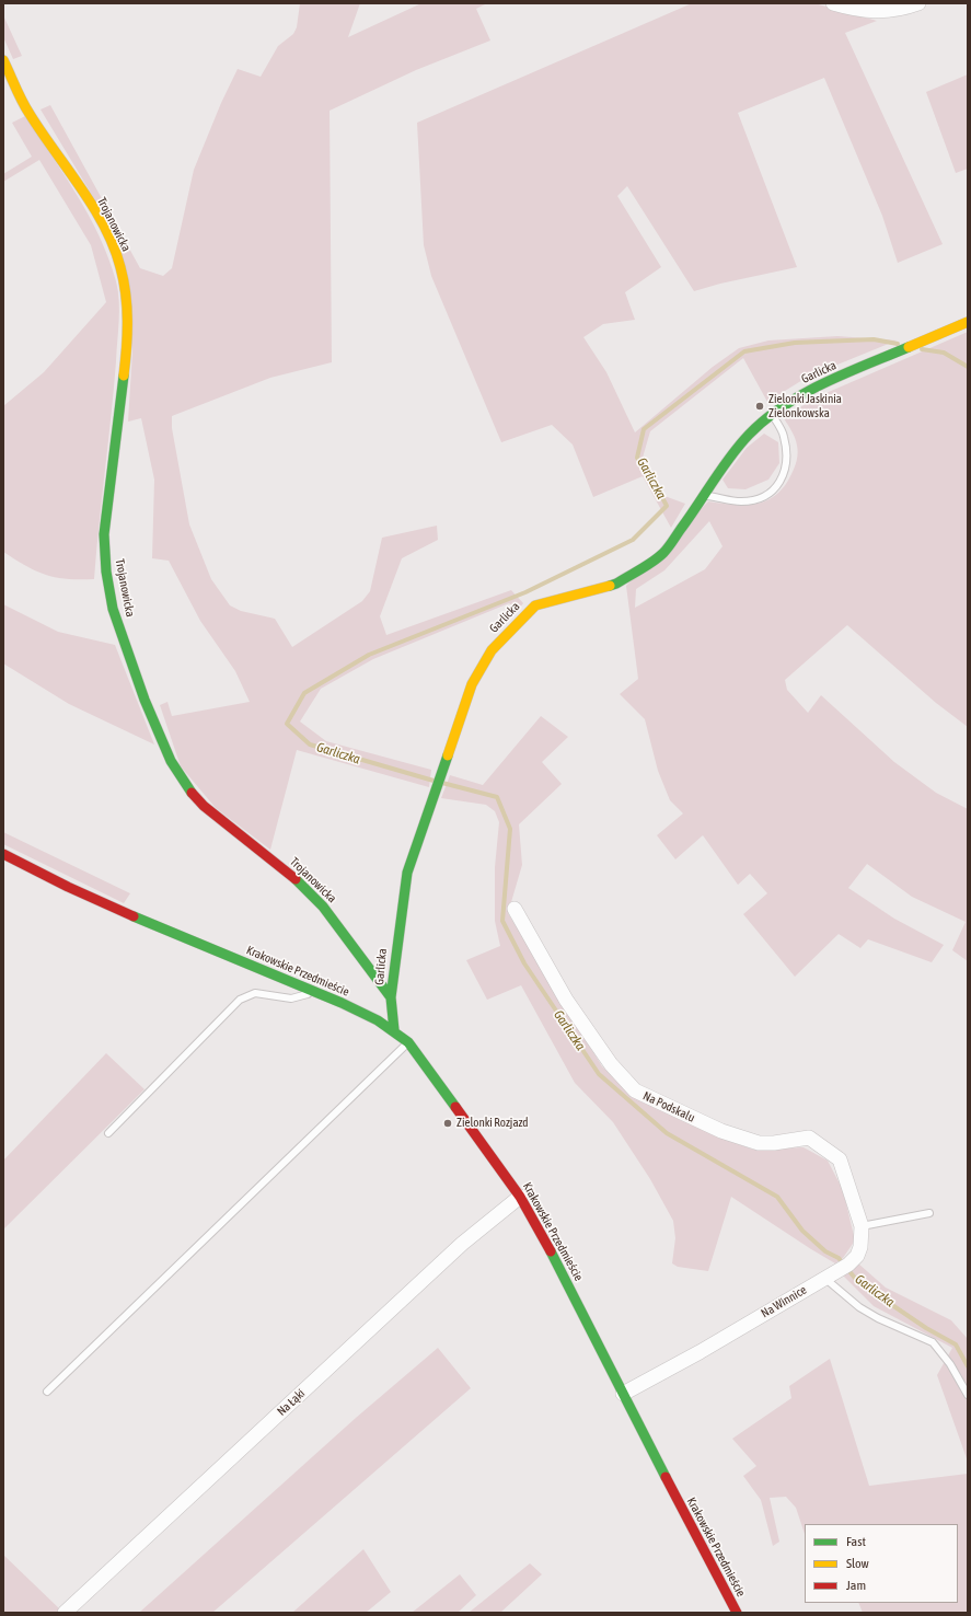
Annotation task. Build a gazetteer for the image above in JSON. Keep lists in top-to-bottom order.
{
  "streets": {
    "street": [
      "Trojanowicka",
      "Garlicka",
      "Krakowskie Przedmieście",
      "Na Podskalu",
      "Na Winnice",
      "Na Łąki"
    ]
  },
  "crossings": [
    ["Trojanowicka", "Garlicka"],
    ["Garlicka", "Krakowskie Przedmieście"],
    ["Krakowskie Przedmieście", "Na Winnice"],
    ["Krakowskie Przedmieście", "Na Łąki"],
    ["Na Podskalu", "Na Winnice"]
  ],
  "water": ["Garliczka"],
  "places": ["Zielonki Jaskinia Zielonkowska", "Zielonki Rozjazd"],
  "legend": ["Fast", "Slow", "Jam"]
}
